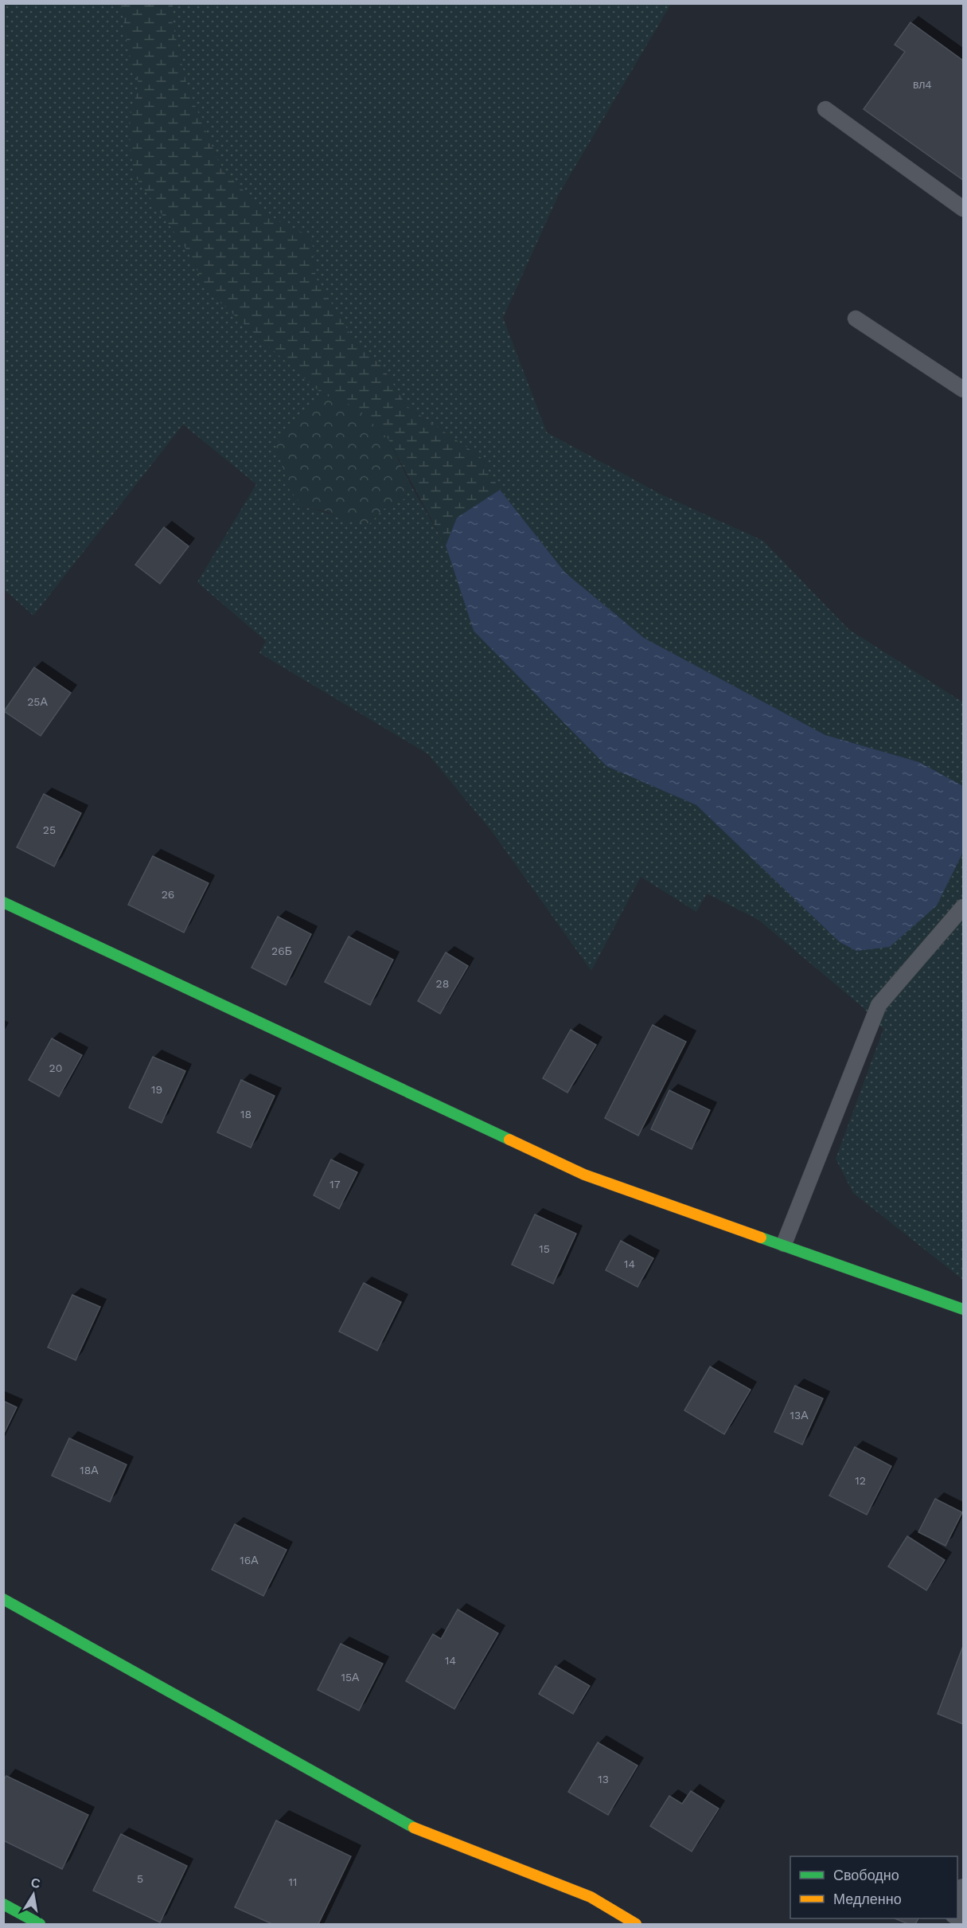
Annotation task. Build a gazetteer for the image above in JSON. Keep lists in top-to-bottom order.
{
  "house_numbers": [
    "вл4",
    "25А",
    "25",
    "26",
    "26Б",
    "28",
    "20",
    "19",
    "18",
    "17",
    "15",
    "14",
    "13А",
    "18А",
    "12",
    "16А",
    "14",
    "15А",
    "13",
    "5",
    "11"
  ],
  "legend": ["Свободно", "Медленно"],
  "north": "top"
}
